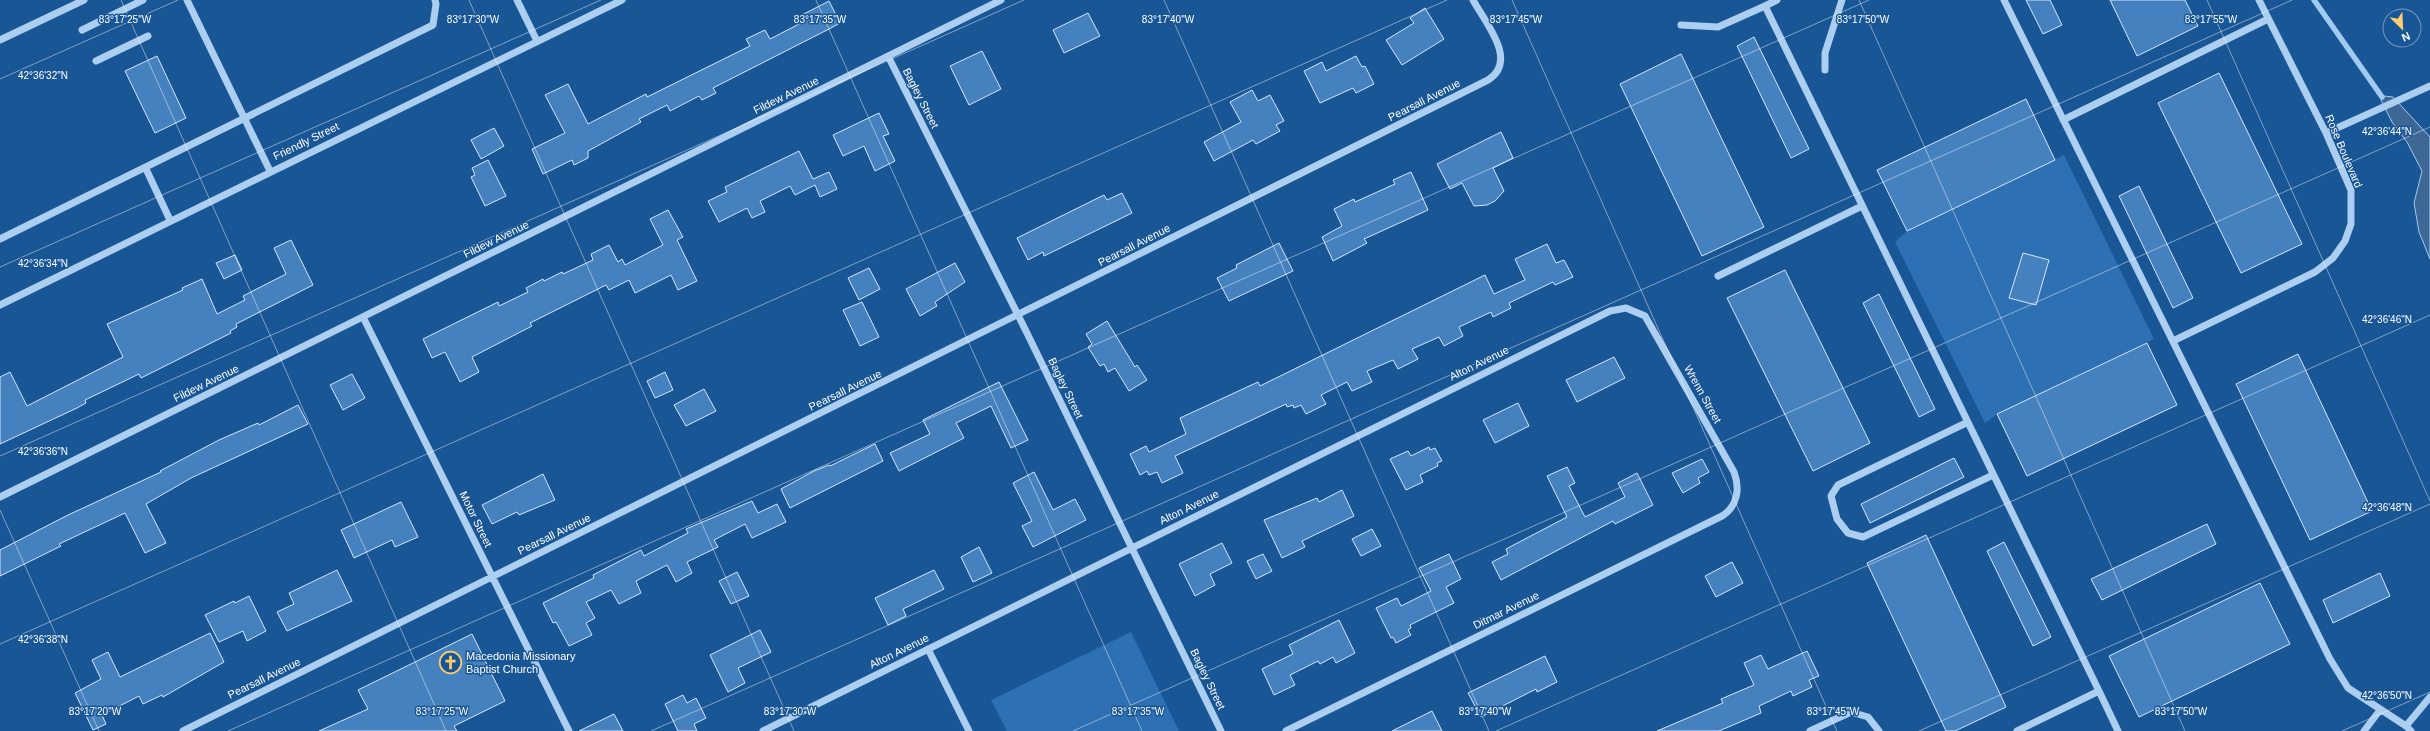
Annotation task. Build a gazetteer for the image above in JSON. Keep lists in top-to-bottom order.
{
  "streets": {
    "street": [
      "Fildew Avenue",
      "Bagley Street",
      "Pearsall Avenue",
      "Friendly Street",
      "Rose Boulevard",
      "Alton Avenue",
      "Wrenn Street",
      "Motor Street",
      "Ditmar Avenue"
    ]
  },
  "crossings": [
    ["Fildew Avenue", "Bagley Street"],
    ["Fildew Avenue", "Motor Street"],
    ["Bagley Street", "Pearsall Avenue"],
    ["Bagley Street", "Alton Avenue"],
    ["Pearsall Avenue", "Motor Street"],
    ["Alton Avenue", "Wrenn Street"],
    ["Wrenn Street", "Ditmar Avenue"]
  ],
  "places": {
    "church": ["Macedonia Missionary Baptist Church"]
  },
  "north": "bottom right",
  "coordinates": [
    "83°17'25\"W",
    "83°17'30\"W",
    "83°17'35\"W",
    "83°17'40\"W",
    "83°17'45\"W",
    "83°17'50\"W",
    "83°17'55\"W",
    "42°36'32\"N",
    "42°36'44\"N",
    "42°36'34\"N",
    "42°36'46\"N",
    "42°36'36\"N",
    "42°36'48\"N",
    "42°36'38\"N",
    "42°36'50\"N",
    "83°17'20\"W"
  ]
}
